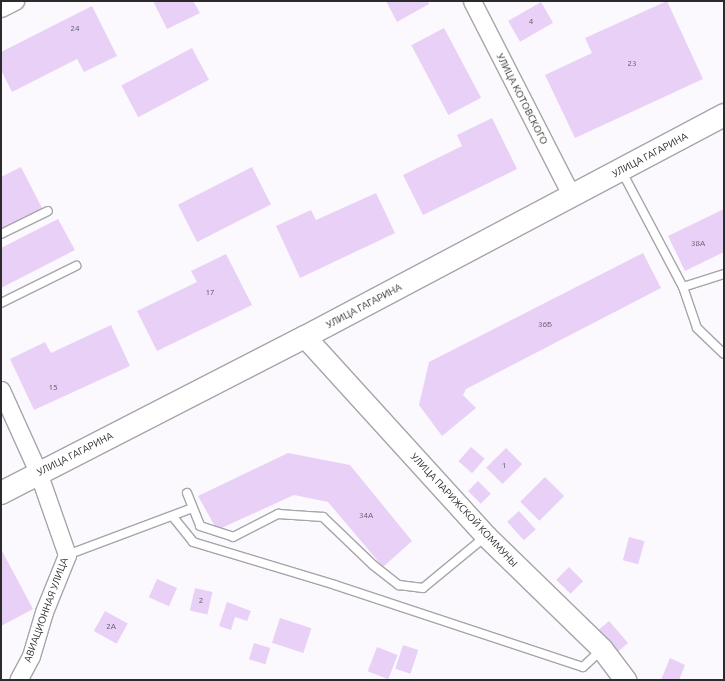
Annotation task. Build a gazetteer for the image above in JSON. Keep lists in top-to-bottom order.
{
  "streets": {
    "main road": ["УЛИЦА ГАГАРИНА"],
    "street": ["УЛИЦА КОТОВСКОГО", "УЛИЦА ПАРИЖСКОЙ КОММУНЫ", "АВИАЦИОННАЯ УЛИЦА"]
  },
  "crossings": [
    ["УЛИЦА КОТОВСКОГО", "УЛИЦА ГАГАРИНА"],
    ["УЛИЦА ГАГАРИНА", "УЛИЦА ПАРИЖСКОЙ КОММУНЫ"],
    ["УЛИЦА ГАГАРИНА", "АВИАЦИОННАЯ УЛИЦА"]
  ],
  "house_numbers": [
    "4",
    "24",
    "23",
    "38А",
    "17",
    "36Б",
    "15",
    "1",
    "34А",
    "2",
    "2А"
  ]
}
